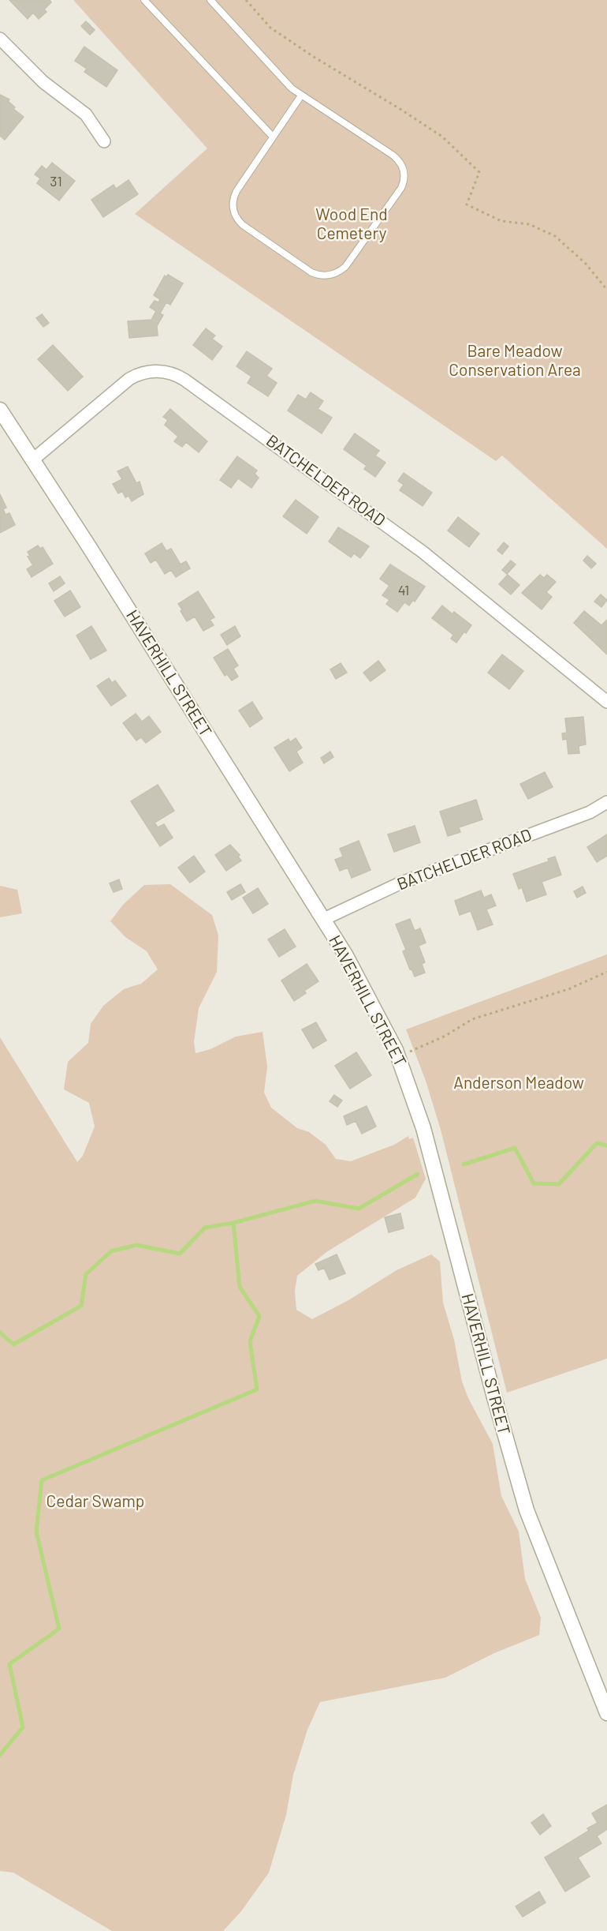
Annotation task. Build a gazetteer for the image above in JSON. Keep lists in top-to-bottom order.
{
  "streets": {
    "main road": ["HAVERHILL STREET"],
    "street": ["BATCHELDER ROAD"]
  },
  "crossings": [
    ["BATCHELDER ROAD", "HAVERHILL STREET"]
  ],
  "parks": [
    "Wood End Cemetery",
    "Bare Meadow Conservation Area",
    "Anderson Meadow",
    "Cedar Swamp"
  ],
  "house_numbers": ["31", "41"]
}
